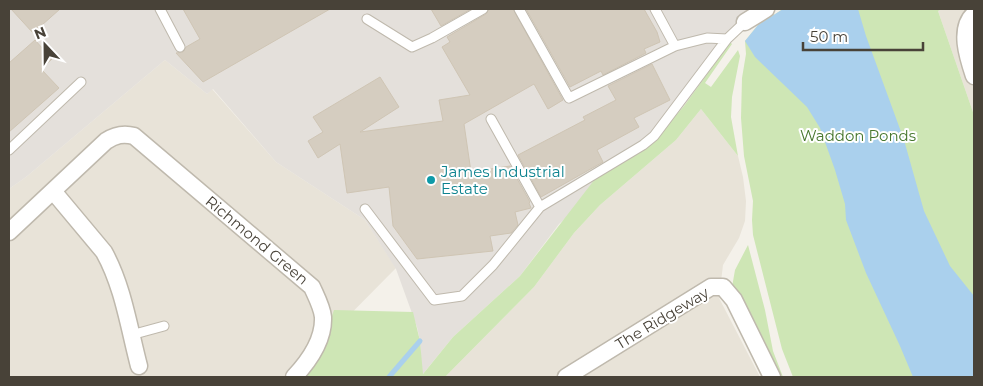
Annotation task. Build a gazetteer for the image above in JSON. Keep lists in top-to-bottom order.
{
  "streets": {
    "street": ["Richmond Green", "The Ridgeway"]
  },
  "parks": ["Waddon Ponds"],
  "places": ["James Industrial Estate"],
  "scale_bar": "50 m",
  "north": "top"
}
